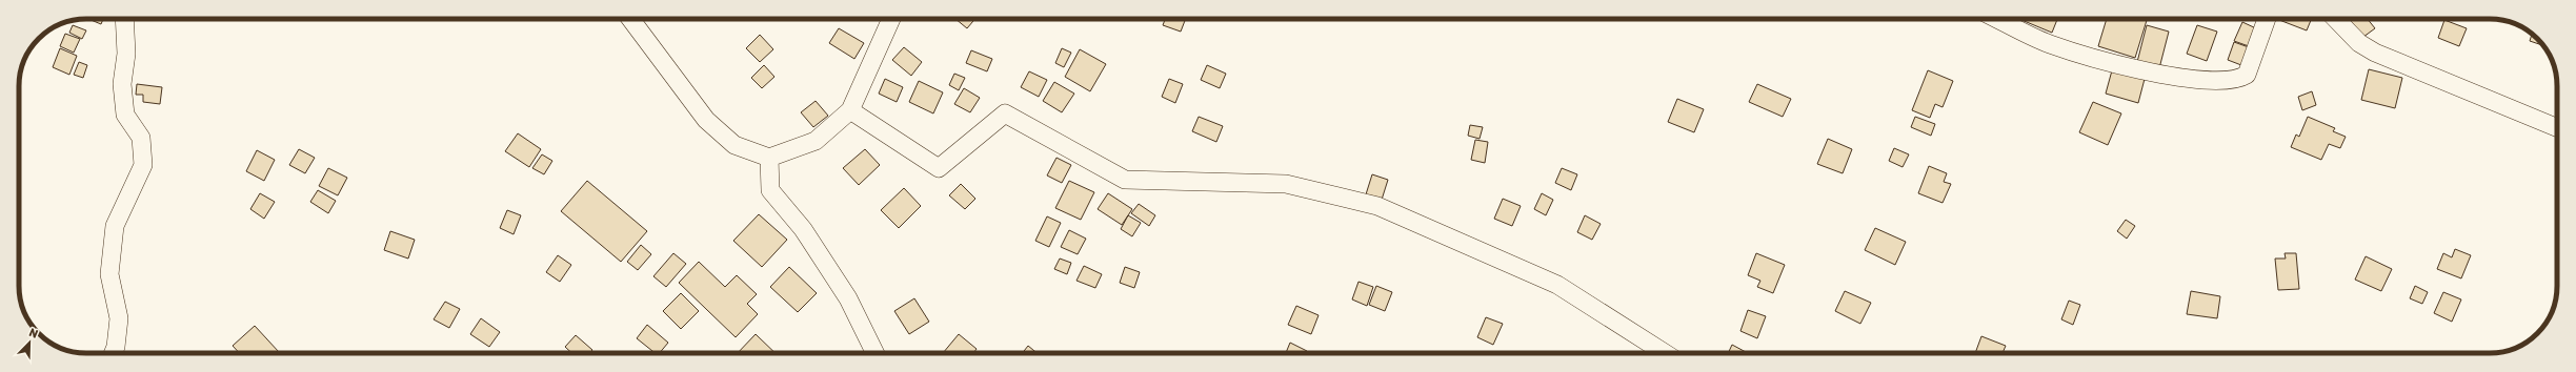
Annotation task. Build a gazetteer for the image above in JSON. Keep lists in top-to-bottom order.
{
  "north": "top right"
}
